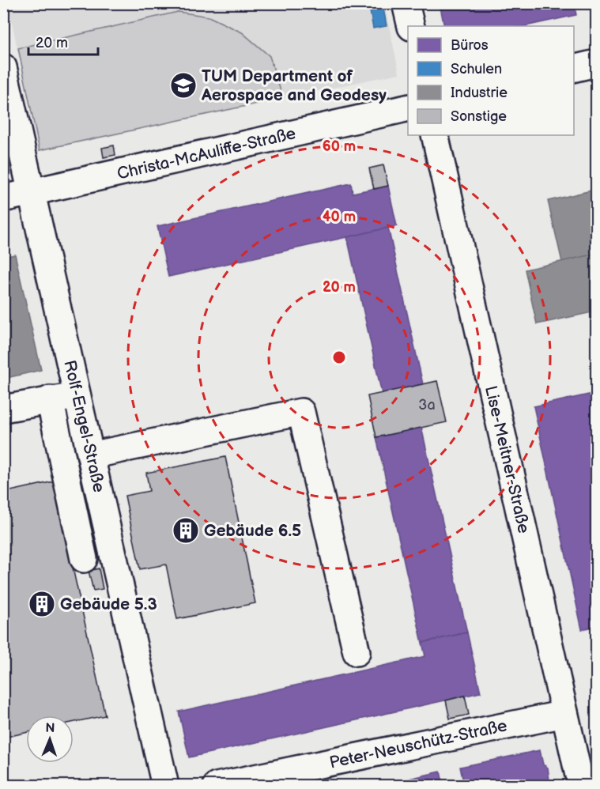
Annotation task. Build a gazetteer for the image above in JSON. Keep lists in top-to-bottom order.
{
  "streets": {
    "street": [
      "Christa-McAuliffe-Straße",
      "Rolf-Engel-Straße",
      "Lise-Meitner-Straße",
      "Peter-Neuschütz-Straße"
    ]
  },
  "crossings": [
    ["Christa-McAuliffe-Straße", "Rolf-Engel-Straße"],
    ["Lise-Meitner-Straße", "Peter-Neuschütz-Straße"]
  ],
  "places": {
    "school or university": ["TUM Department of Aerospace and Geodesy"],
    "building": ["Gebäude 6.5", "Gebäude 5.3"]
  },
  "house_numbers": ["3a"],
  "legend": [
    "Büros",
    "Schulen",
    "Industrie",
    "Sonstige"
  ],
  "scale_bar": "20 m",
  "north": "top",
  "rings": ["60 m", "40 m", "20 m"]
}
